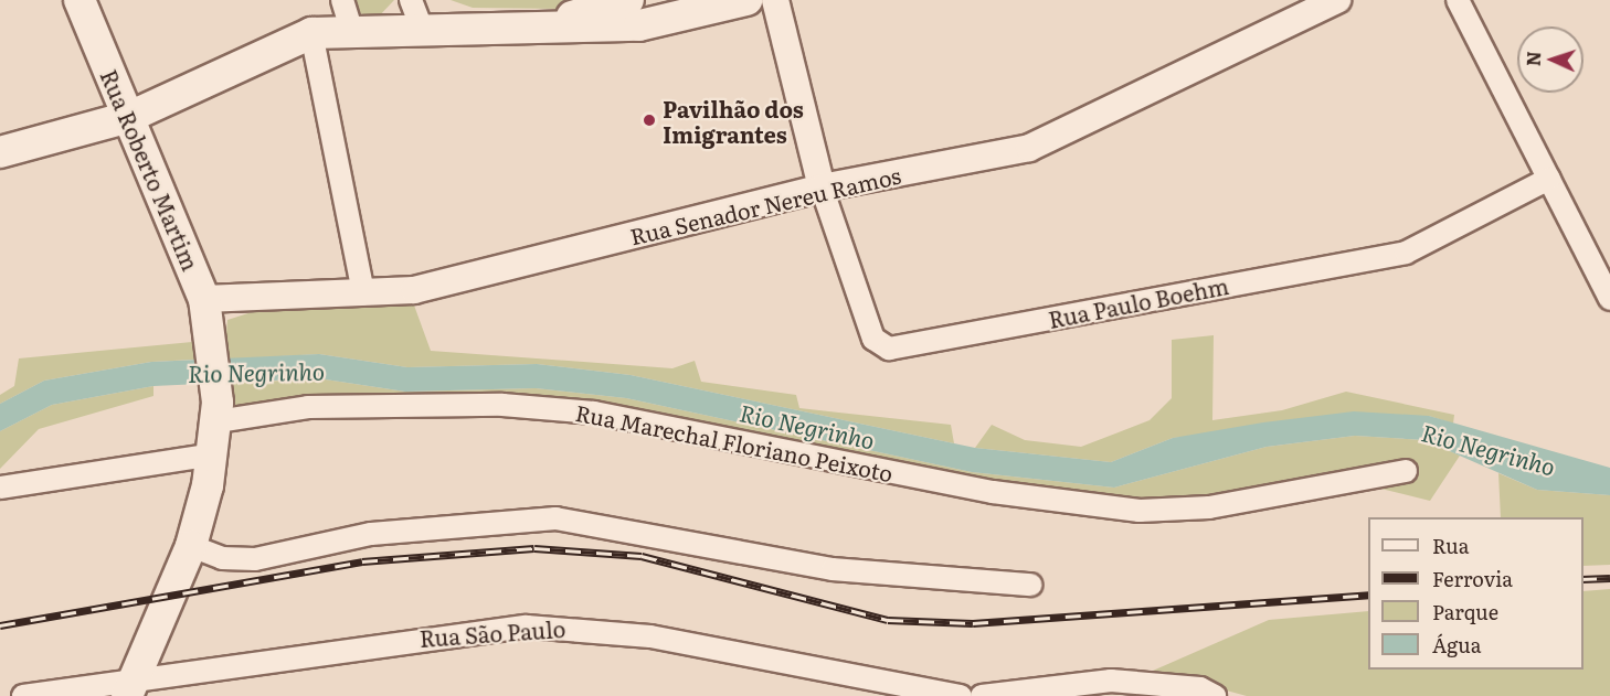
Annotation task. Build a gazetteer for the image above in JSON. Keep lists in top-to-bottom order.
{
  "streets": {
    "main road": ["Rua Roberto Martim"],
    "street": [
      "Rua Senador Nereu Ramos",
      "Rua Paulo Boehm",
      "Rua Marechal Floriano Peixoto",
      "Rua São Paulo"
    ]
  },
  "crossings": [
    ["Rua Roberto Martim", "Rua Senador Nereu Ramos"],
    ["Rua Roberto Martim", "Rua Marechal Floriano Peixoto"],
    ["Rua Roberto Martim", "Rua São Paulo"],
    ["Rua Senador Nereu Ramos", "Rua Paulo Boehm"]
  ],
  "water": ["Rio Negrinho"],
  "places": ["Pavilhão dos Imigrantes"],
  "legend": [
    "Rua",
    "Ferrovia",
    "Parque",
    "Água"
  ],
  "north": "left"
}
